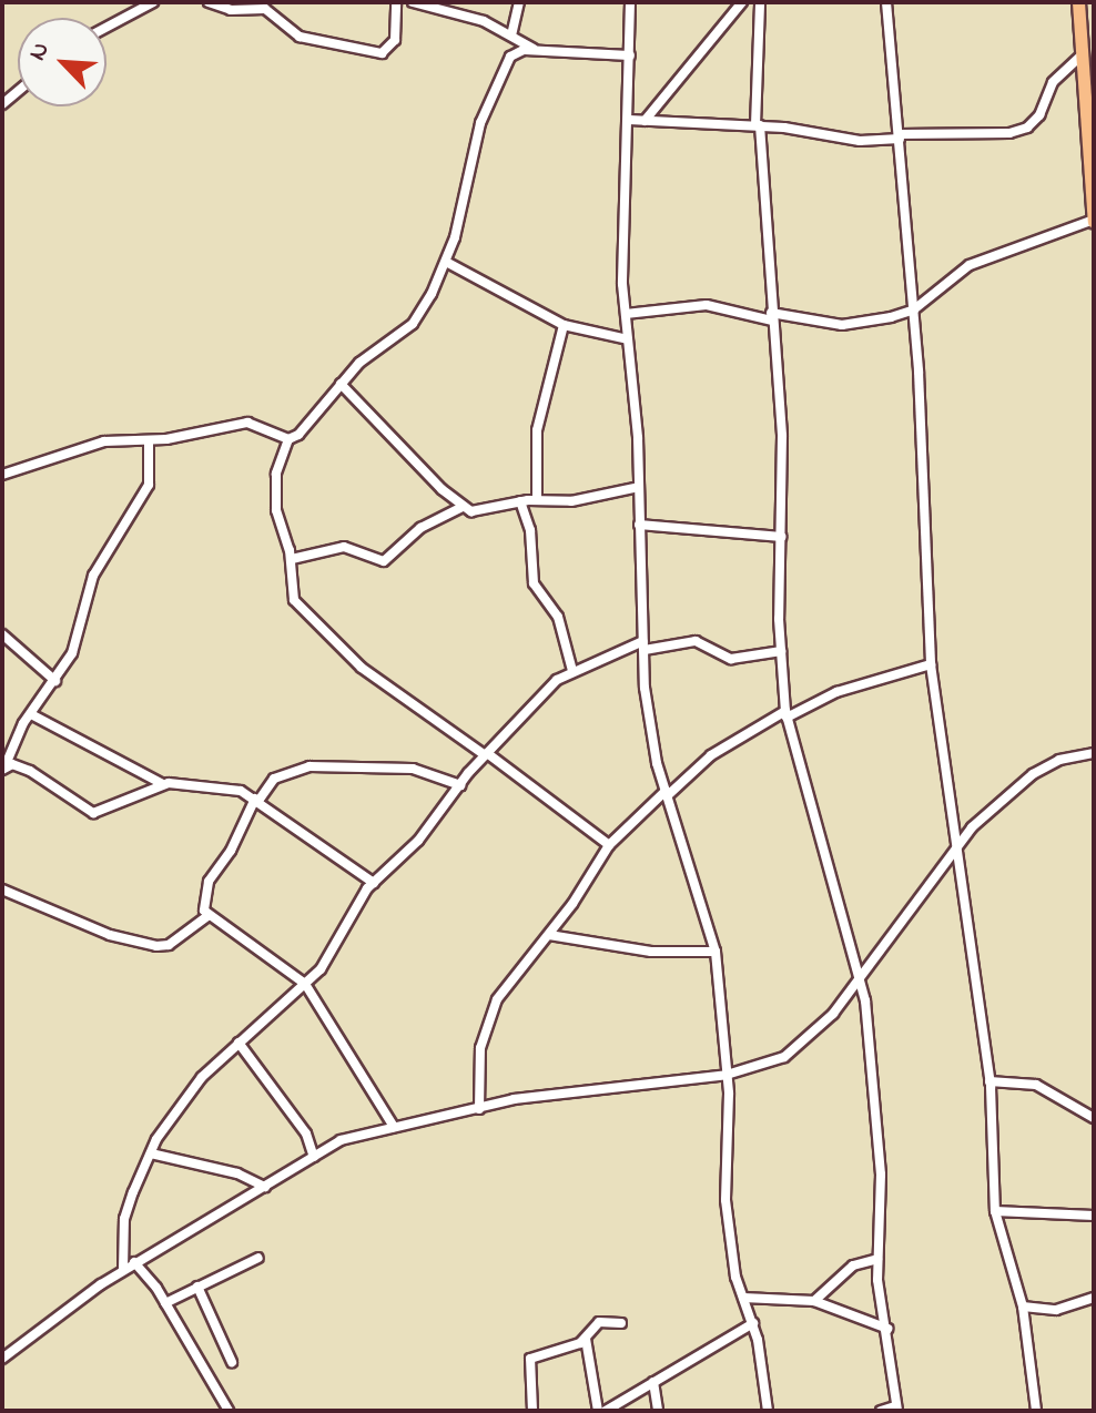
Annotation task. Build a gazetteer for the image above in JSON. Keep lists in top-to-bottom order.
{
  "north": "top left"
}
